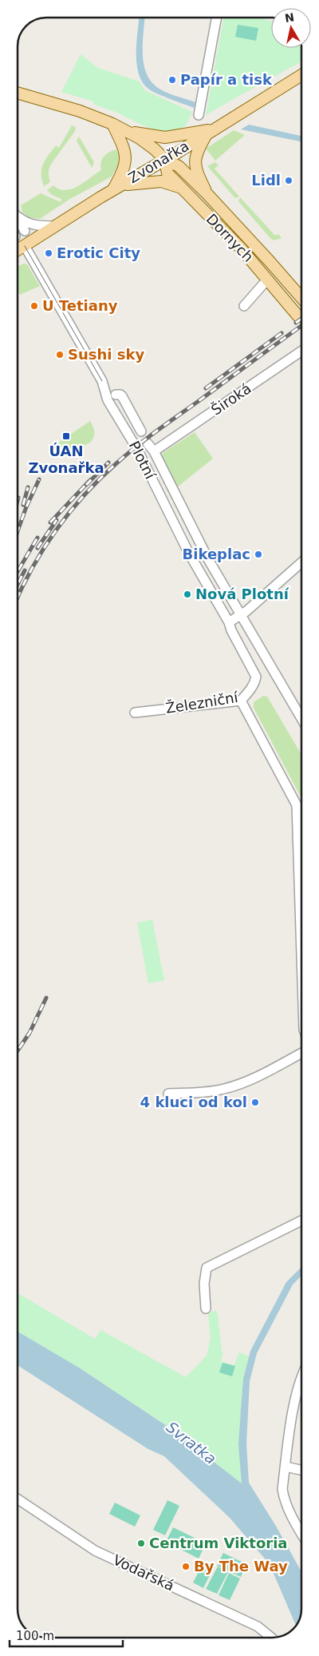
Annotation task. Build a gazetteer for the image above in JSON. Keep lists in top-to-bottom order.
{
  "streets": {
    "main road": ["Zvonařka", "Dornych"],
    "street": [
      "Široká",
      "Plotní",
      "Železniční",
      "Vodařská"
    ]
  },
  "crossings": [
    ["Zvonařka", "Dornych"],
    ["Zvonařka", "Plotní"],
    ["Široká", "Plotní"],
    ["Plotní", "Železniční"]
  ],
  "water": ["Svratka"],
  "places": {
    "other": [
      "Papír a tisk",
      "Lidl",
      "Erotic City",
      "U Tetiany",
      "Sushi sky",
      "Bikeplac",
      "Nová Plotní",
      "4 kluci od kol",
      "Centrum Viktoria",
      "By The Way"
    ],
    "transit": ["ÚAN Zvonařka"]
  },
  "scale_bar": "100 m",
  "north": "top"
}
